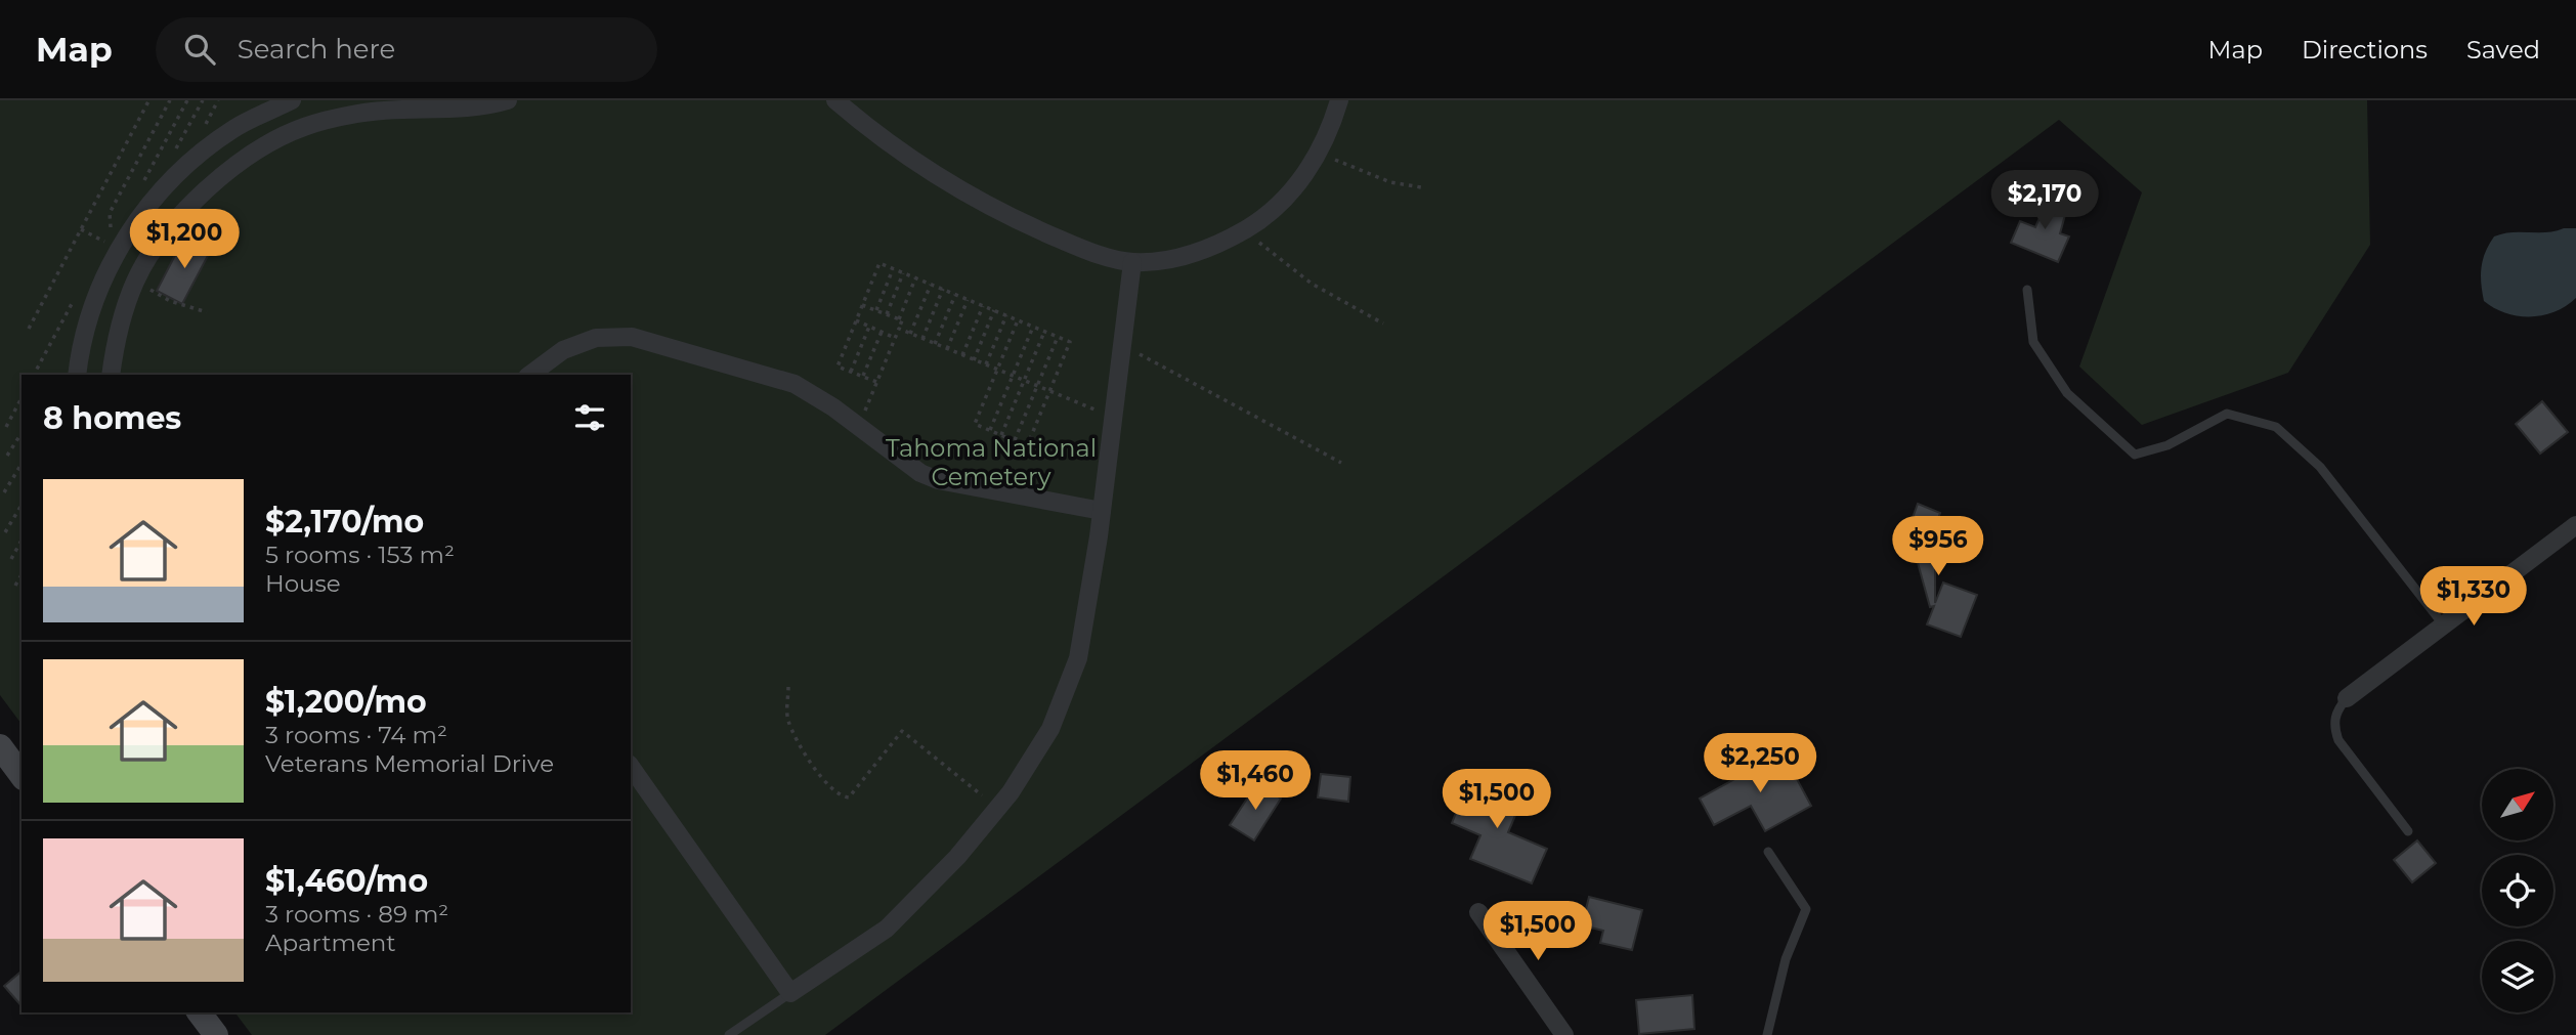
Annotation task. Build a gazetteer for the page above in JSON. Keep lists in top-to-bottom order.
{
  "parks": ["Tahoma National Cemetery"],
  "north": "top right",
  "page": {
    "header": "Map",
    "search": "Search here",
    "nav": ["Map", "Directions", "Saved"],
    "price": [
      "$2,170",
      "$1,200",
      "$956",
      "$1,330",
      "$2,250",
      "$1,460",
      "$1,500",
      "$1,500"
    ],
    "heading": "8 homes",
    "list": [
      {
        "name": "$2,170/mo",
        "note": "5 rooms · 153 m² · House"
      },
      {
        "name": "$1,200/mo",
        "note": "3 rooms · 74 m² · Veterans Memorial Drive"
      },
      {
        "name": "$1,460/mo",
        "note": "3 rooms · 89 m² · Apartment"
      }
    ]
  }
}
